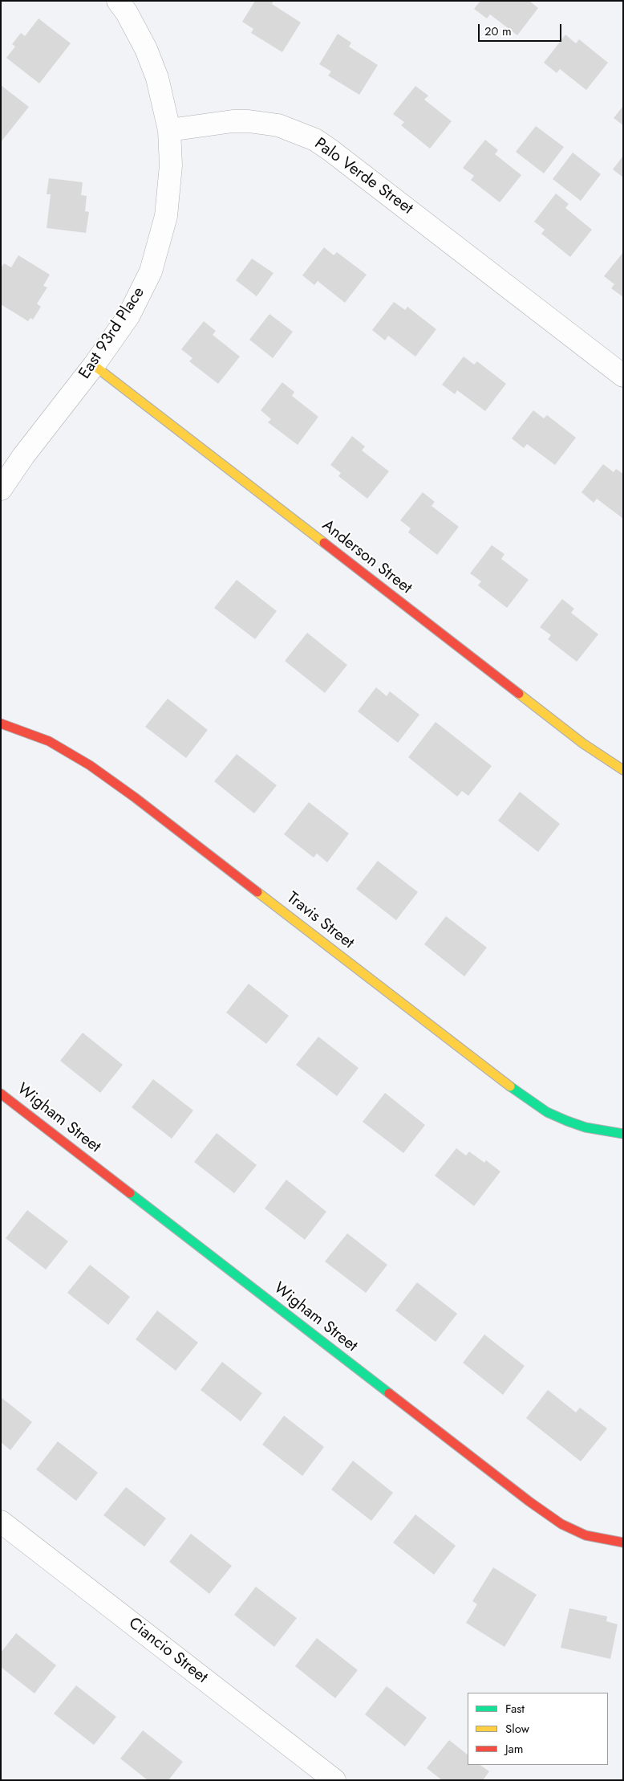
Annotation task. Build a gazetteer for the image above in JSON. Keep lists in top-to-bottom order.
{
  "streets": {
    "street": [
      "Palo Verde Street",
      "East 93rd Place",
      "Anderson Street",
      "Travis Street",
      "Wigham Street",
      "Ciancio Street"
    ]
  },
  "crossings": [
    ["Palo Verde Street", "East 93rd Place"],
    ["East 93rd Place", "Anderson Street"]
  ],
  "legend": ["Fast", "Slow", "Jam"],
  "scale_bar": "20 m"
}
